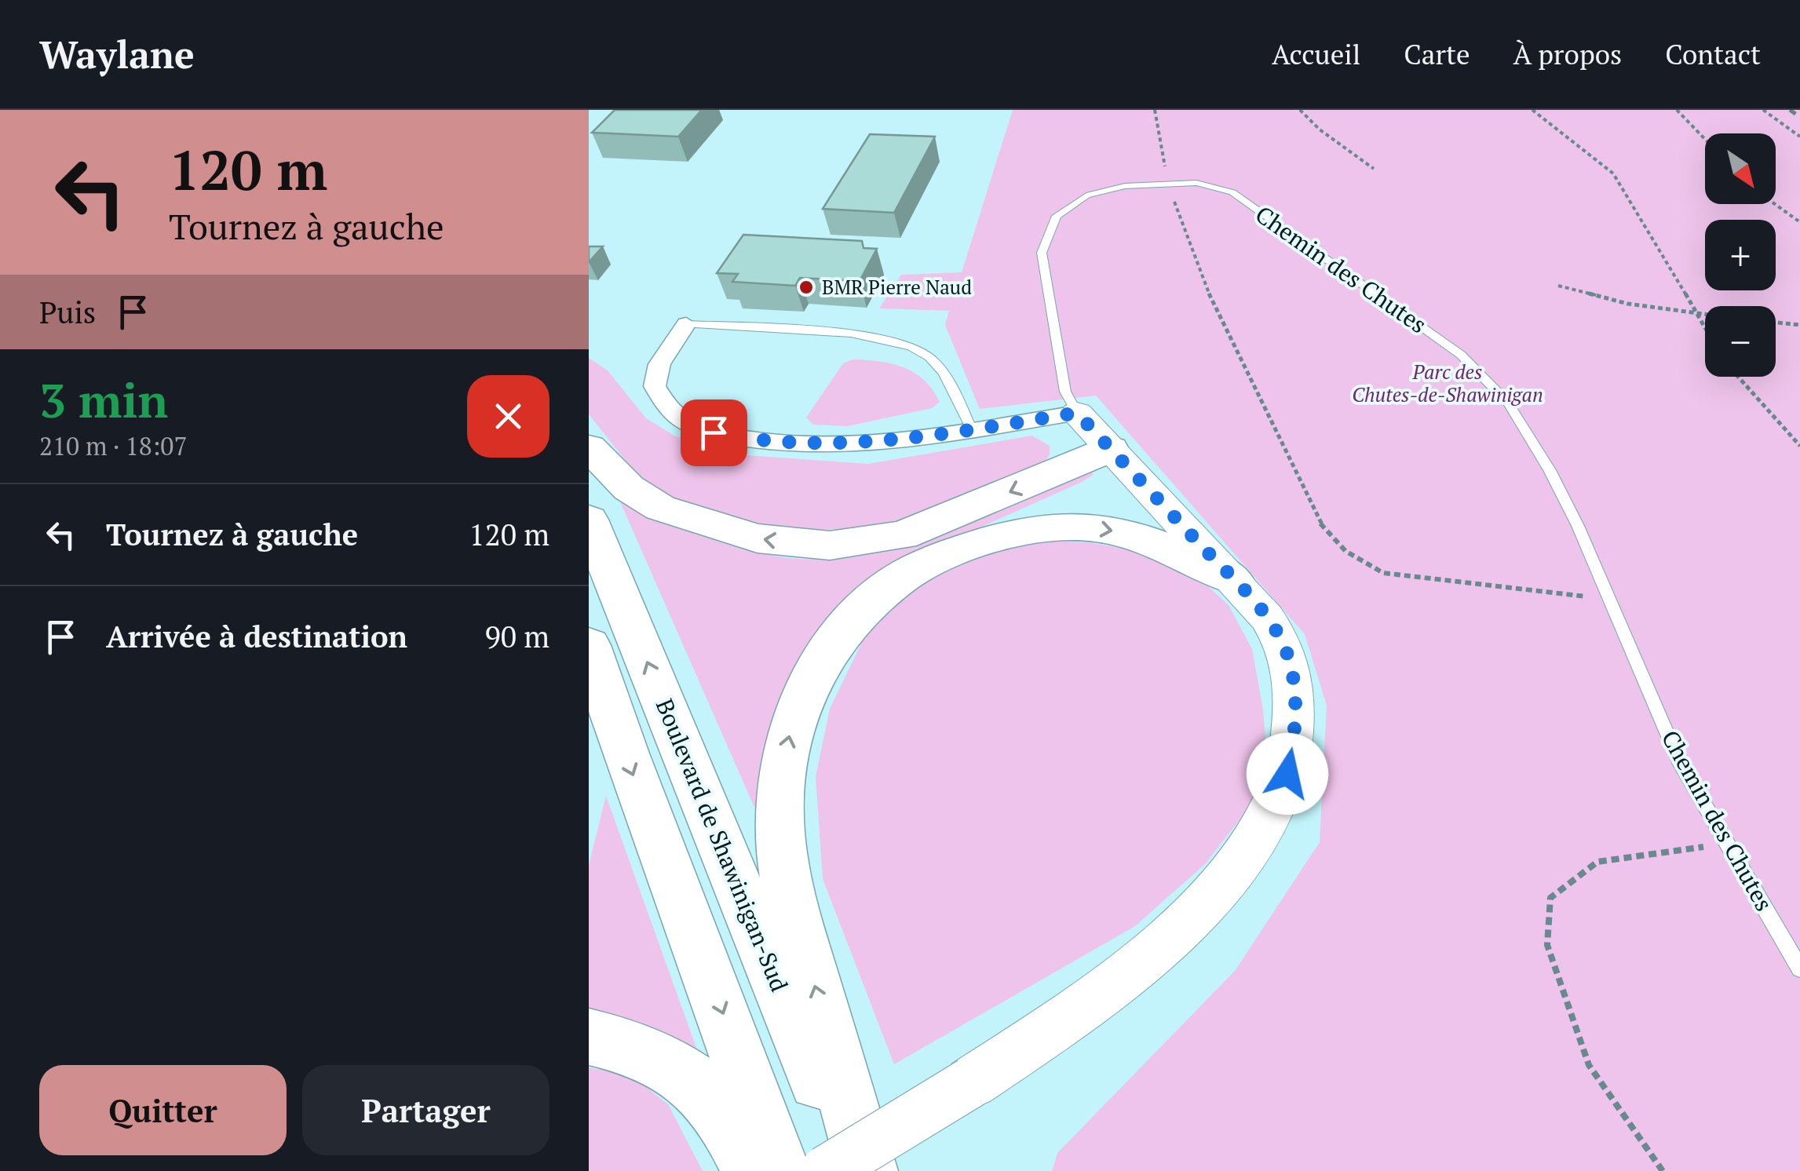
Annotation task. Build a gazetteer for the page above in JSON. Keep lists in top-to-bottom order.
{
  "streets": {
    "main road": ["Boulevard de Shawinigan-Sud"],
    "lane": ["Chemin des Chutes"]
  },
  "parks": ["Parc des Chutes-de-Shawinigan"],
  "places": ["BMR Pierre Naud"],
  "north": "bottom right",
  "page": {
    "header": "Waylane",
    "nav": [
      "Accueil",
      "Carte",
      "À propos",
      "Contact"
    ],
    "turn": ["120 m", "Tournez à gauche"],
    "map_buttons": ["+", "−"],
    "then": "Puis",
    "heading": ["3 min", "210 m · 18:07"],
    "list": [
      {
        "name": "Tournez à gauche",
        "value": "120 m"
      },
      {
        "name": "Arrivée à destination",
        "value": "90 m"
      }
    ],
    "buttons": ["Quitter", "Partager"]
  }
}
